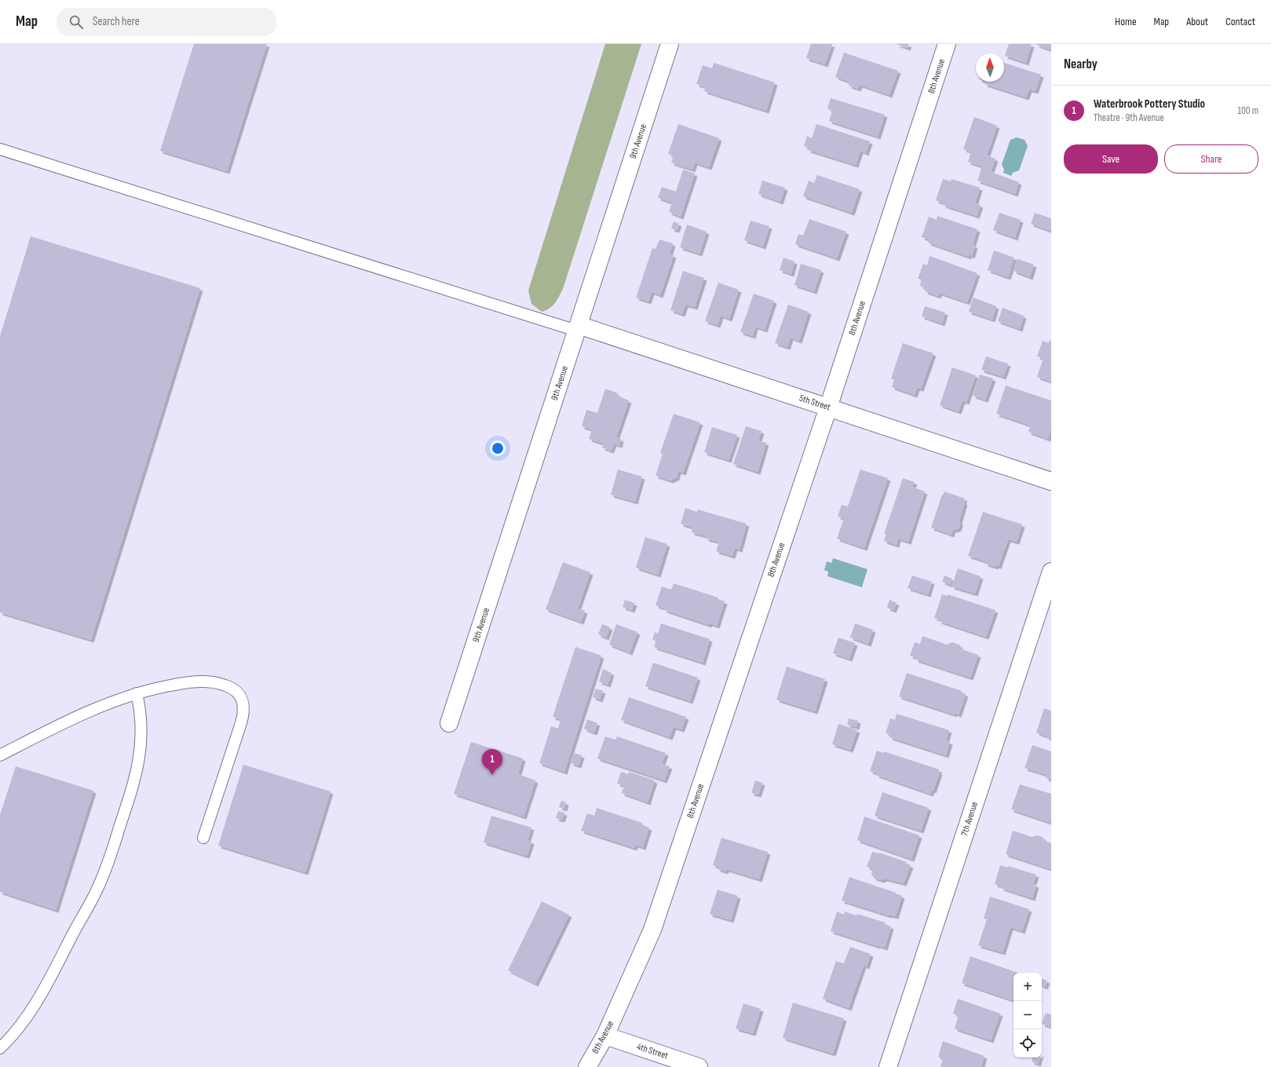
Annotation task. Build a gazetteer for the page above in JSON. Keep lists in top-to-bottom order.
{
  "streets": {
    "street": [
      "8th Avenue",
      "9th Avenue",
      "5th Street",
      "7th Avenue",
      "4th Street"
    ]
  },
  "crossings": [
    ["8th Avenue", "5th Street"],
    ["8th Avenue", "4th Street"],
    ["9th Avenue", "5th Street"]
  ],
  "north": "top",
  "page": {
    "header": "Map",
    "search": "Search here",
    "nav": [
      "Home",
      "Map",
      "About",
      "Contact"
    ],
    "heading": "Nearby",
    "list": [
      {
        "mark": "1",
        "name": "Waterbrook Pottery Studio",
        "note": "Theatre · 9th Avenue",
        "value": "100 m"
      }
    ],
    "buttons": ["Save", "Share"],
    "pins": "1",
    "map_buttons": ["+", "−"]
  }
}
